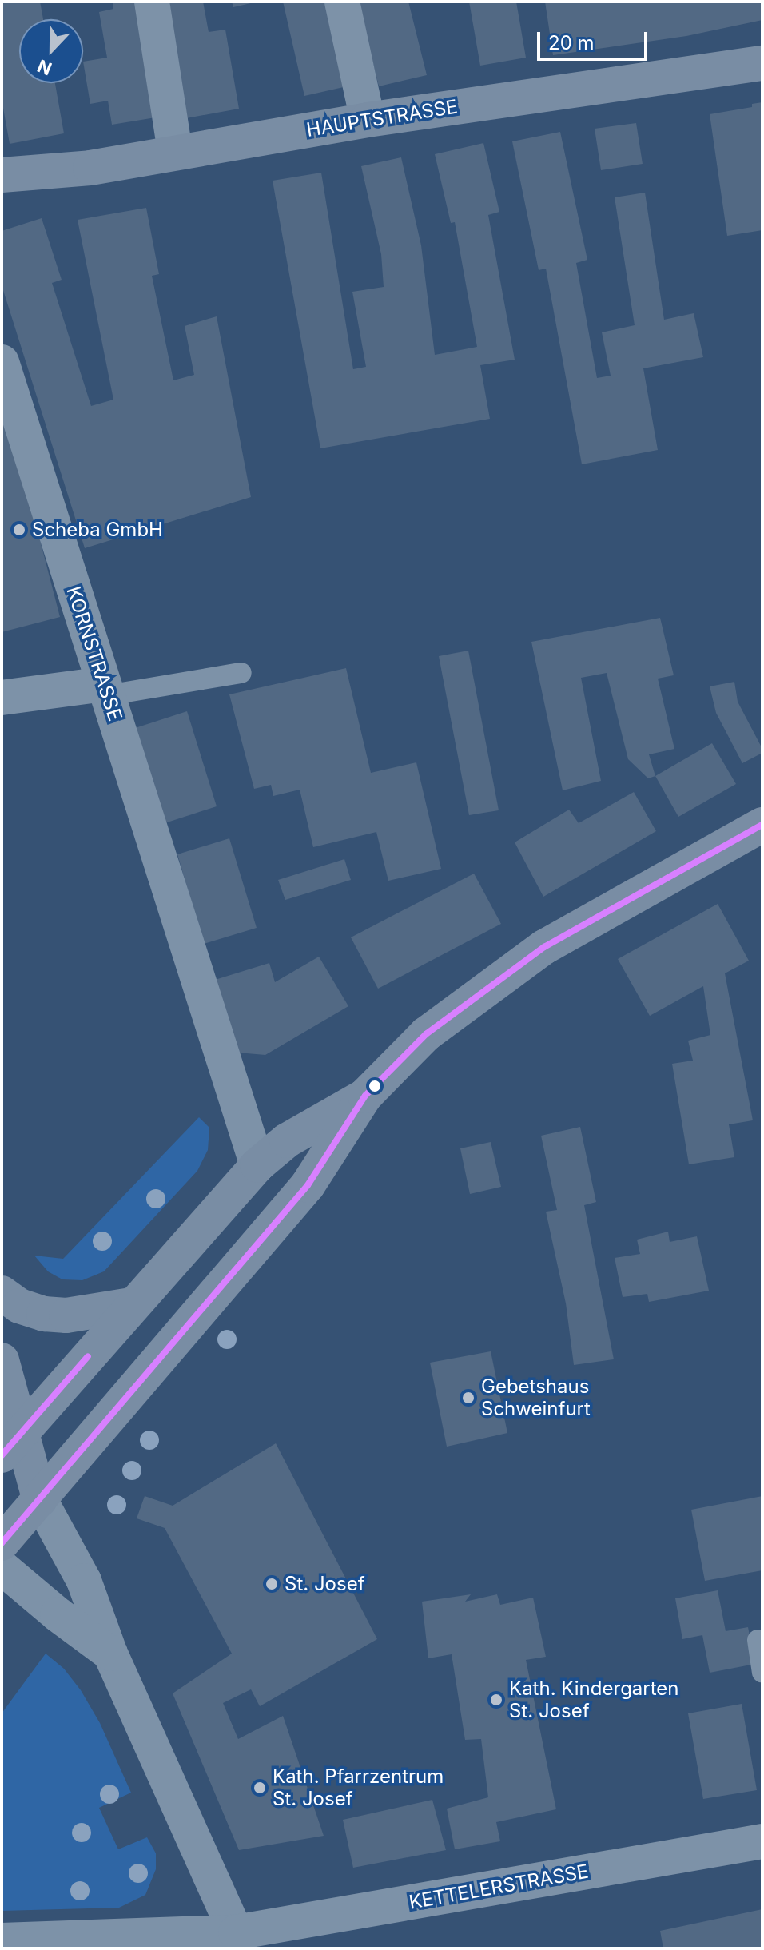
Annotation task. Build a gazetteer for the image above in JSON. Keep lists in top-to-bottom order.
{
  "streets": {
    "main road": ["HAUPTSTRASSE"],
    "street": ["KORNSTRASSE", "KETTELERSTRASSE"]
  },
  "places": [
    "Scheba GmbH",
    "Gebetshaus Schweinfurt",
    "St. Josef",
    "Kath. Kindergarten St. Josef",
    "Kath. Pfarrzentrum St. Josef"
  ],
  "scale_bar": "20 m",
  "north": "bottom"
}
